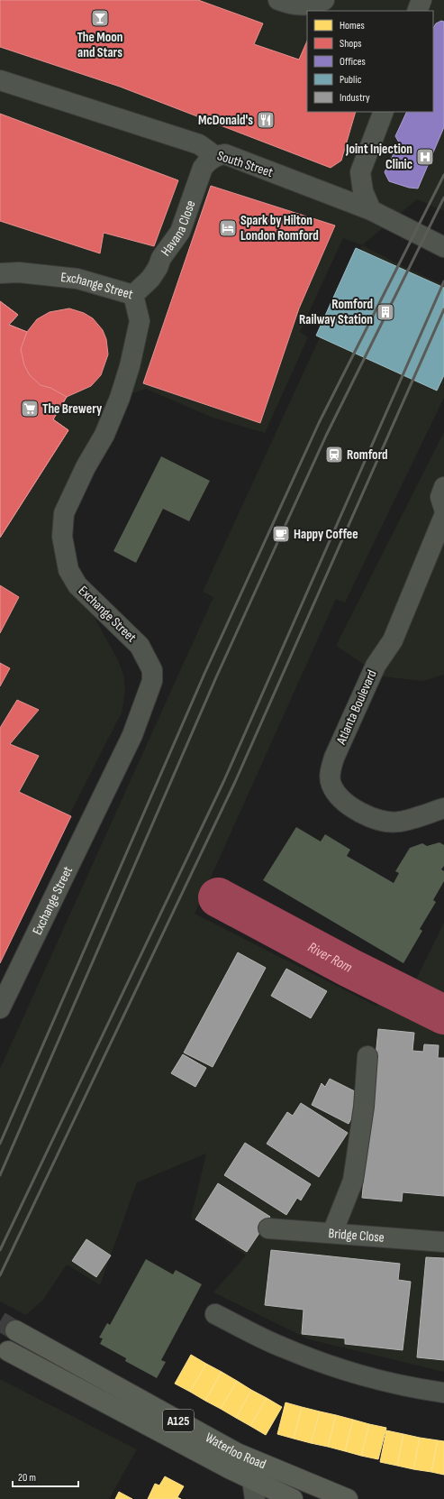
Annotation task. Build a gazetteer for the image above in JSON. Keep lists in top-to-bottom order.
{
  "streets": {
    "main road": ["A125", "Waterloo Road"],
    "street": [
      "South Street",
      "Havana Close",
      "Exchange Street",
      "Atlanta Boulevard",
      "Bridge Close"
    ]
  },
  "crossings": [
    ["South Street", "Havana Close"],
    ["Havana Close", "Exchange Street"]
  ],
  "water": ["River Rom"],
  "places": {
    "bar": ["The Moon and Stars"],
    "restaurant": ["McDonald's"],
    "hospital": ["Joint Injection Clinic"],
    "hotel": ["Spark by Hilton London Romford"],
    "building": ["Romford Railway Station"],
    "supermarket": ["The Brewery"],
    "station": ["Romford"],
    "cafe": ["Happy Coffee"]
  },
  "legend": [
    "Homes",
    "Shops",
    "Offices",
    "Public",
    "Industry"
  ],
  "scale_bar": "20 m"
}
